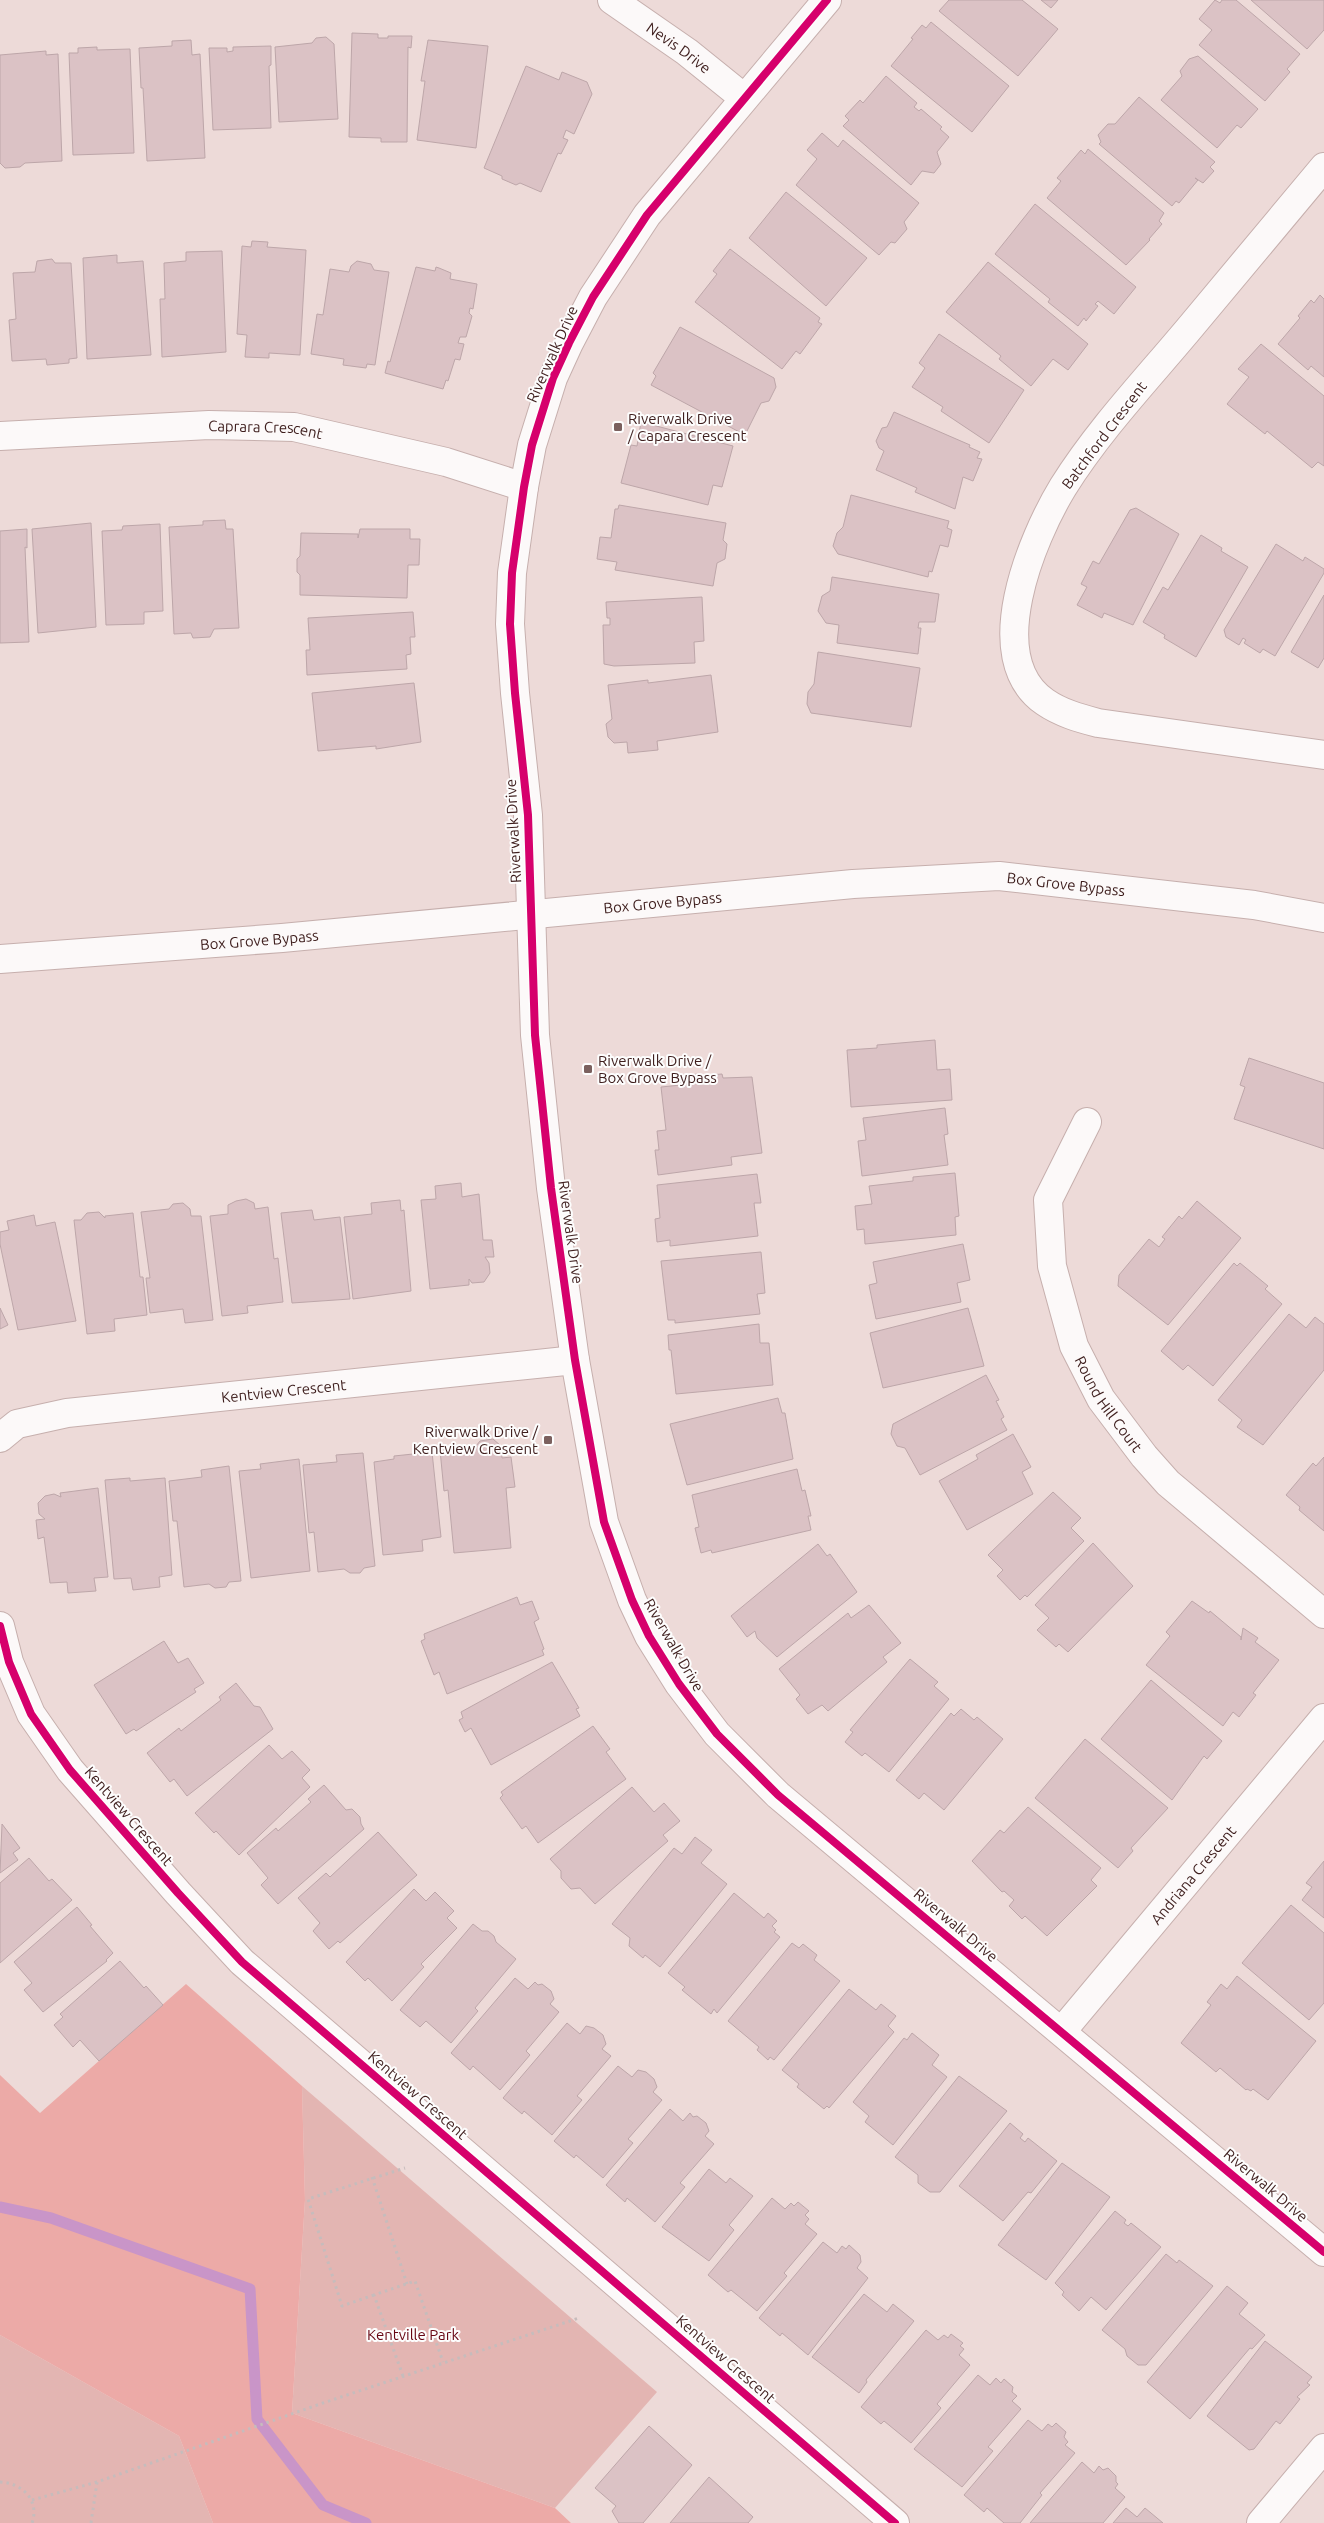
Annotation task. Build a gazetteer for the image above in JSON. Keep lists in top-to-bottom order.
{
  "streets": {
    "street": [
      "Nevis Drive",
      "Riverwalk Drive",
      "Caprara Crescent",
      "Batchford Crescent",
      "Box Grove Bypass",
      "Kentview Crescent",
      "Round Hill Court",
      "Andriana Crescent"
    ]
  },
  "crossings": [
    ["Nevis Drive", "Riverwalk Drive"],
    ["Riverwalk Drive", "Caprara Crescent"],
    ["Riverwalk Drive", "Box Grove Bypass"],
    ["Riverwalk Drive", "Kentview Crescent"],
    ["Riverwalk Drive", "Andriana Crescent"]
  ],
  "parks": ["Kentville Park"],
  "places": {
    "transit": ["Riverwalk Drive / Capara Crescent", "Riverwalk Drive / Box Grove Bypass", "Riverwalk Drive / Kentview Crescent"]
  }
}
